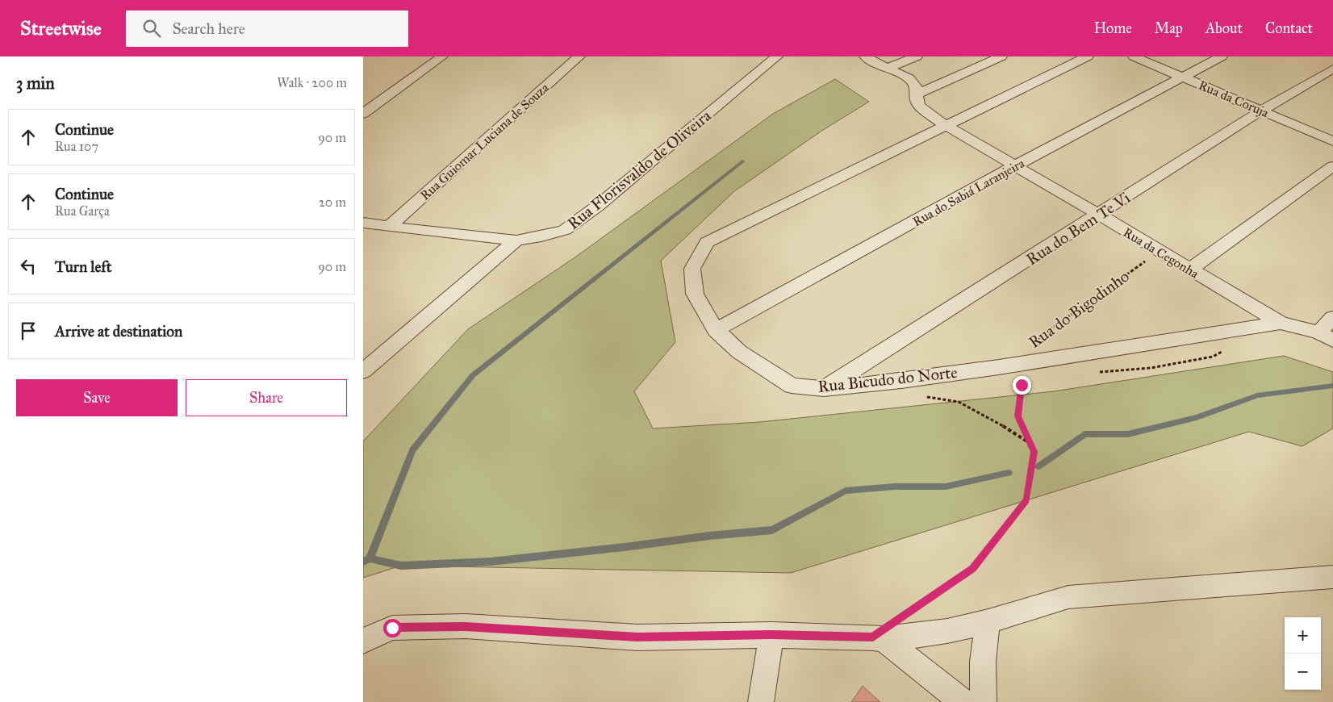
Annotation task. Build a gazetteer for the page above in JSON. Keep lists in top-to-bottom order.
{
  "streets": {
    "street": [
      "Rua da Coruja",
      "Rua Guiomar Luciana de Souza",
      "Rua Florisvaldo de Oliveira",
      "Rua do Sabiá Laranjeira",
      "Rua do Bem Te Vi",
      "Rua da Cegonha",
      "Rua Bicudo do Norte"
    ],
    "path": ["Rua do Bigodinho"]
  },
  "crossings": [
    ["Rua da Coruja", "Rua do Sabiá Laranjeira"],
    ["Rua da Coruja", "Rua do Bem Te Vi"],
    ["Rua Guiomar Luciana de Souza", "Rua Florisvaldo de Oliveira"],
    ["Rua do Sabiá Laranjeira", "Rua da Cegonha"],
    ["Rua do Sabiá Laranjeira", "Rua Bicudo do Norte"],
    ["Rua do Bem Te Vi", "Rua da Cegonha"],
    ["Rua do Bem Te Vi", "Rua Bicudo do Norte"],
    ["Rua da Cegonha", "Rua do Bigodinho"],
    ["Rua da Cegonha", "Rua Bicudo do Norte"]
  ],
  "page": {
    "header": "Streetwise",
    "search": "Search here",
    "nav": [
      "Home",
      "Map",
      "About",
      "Contact"
    ],
    "heading": ["3 min", "Walk · 200 m"],
    "list": [
      ["Continue", "Rua 107", "90 m"],
      ["Continue", "Rua Garça", "20 m"],
      ["Turn left", "90 m"],
      "Arrive at destination"
    ],
    "buttons": ["Save", "Share"],
    "map_buttons": ["+", "−"]
  }
}
